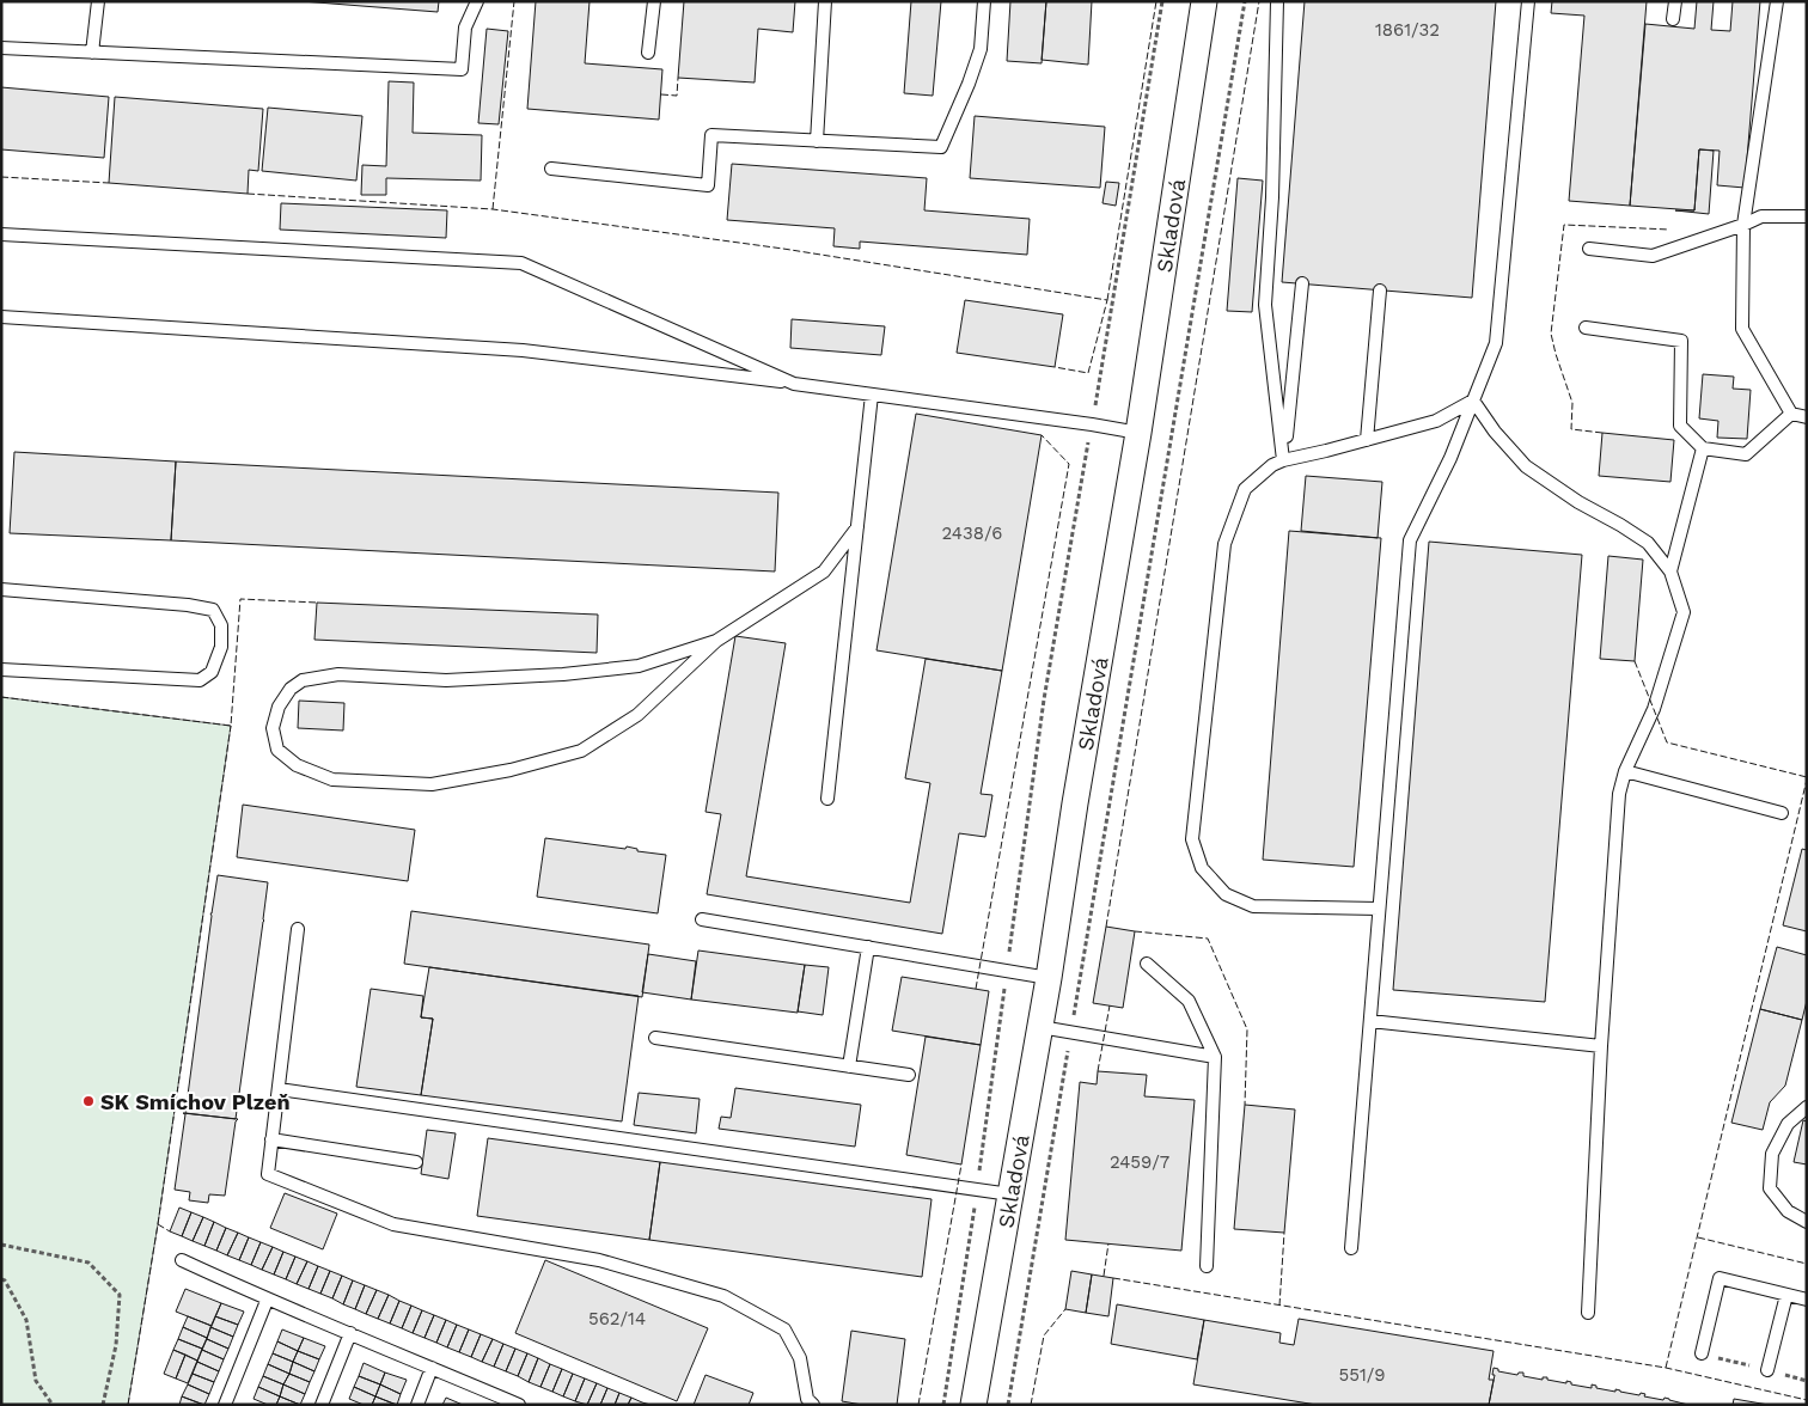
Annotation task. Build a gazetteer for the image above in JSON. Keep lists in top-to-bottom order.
{
  "streets": {
    "street": ["Skladová"]
  },
  "places": ["SK Smíchov Plzeň"],
  "house_numbers": [
    "1861/32",
    "2438/6",
    "2459/7",
    "562/14",
    "551/9"
  ]
}
